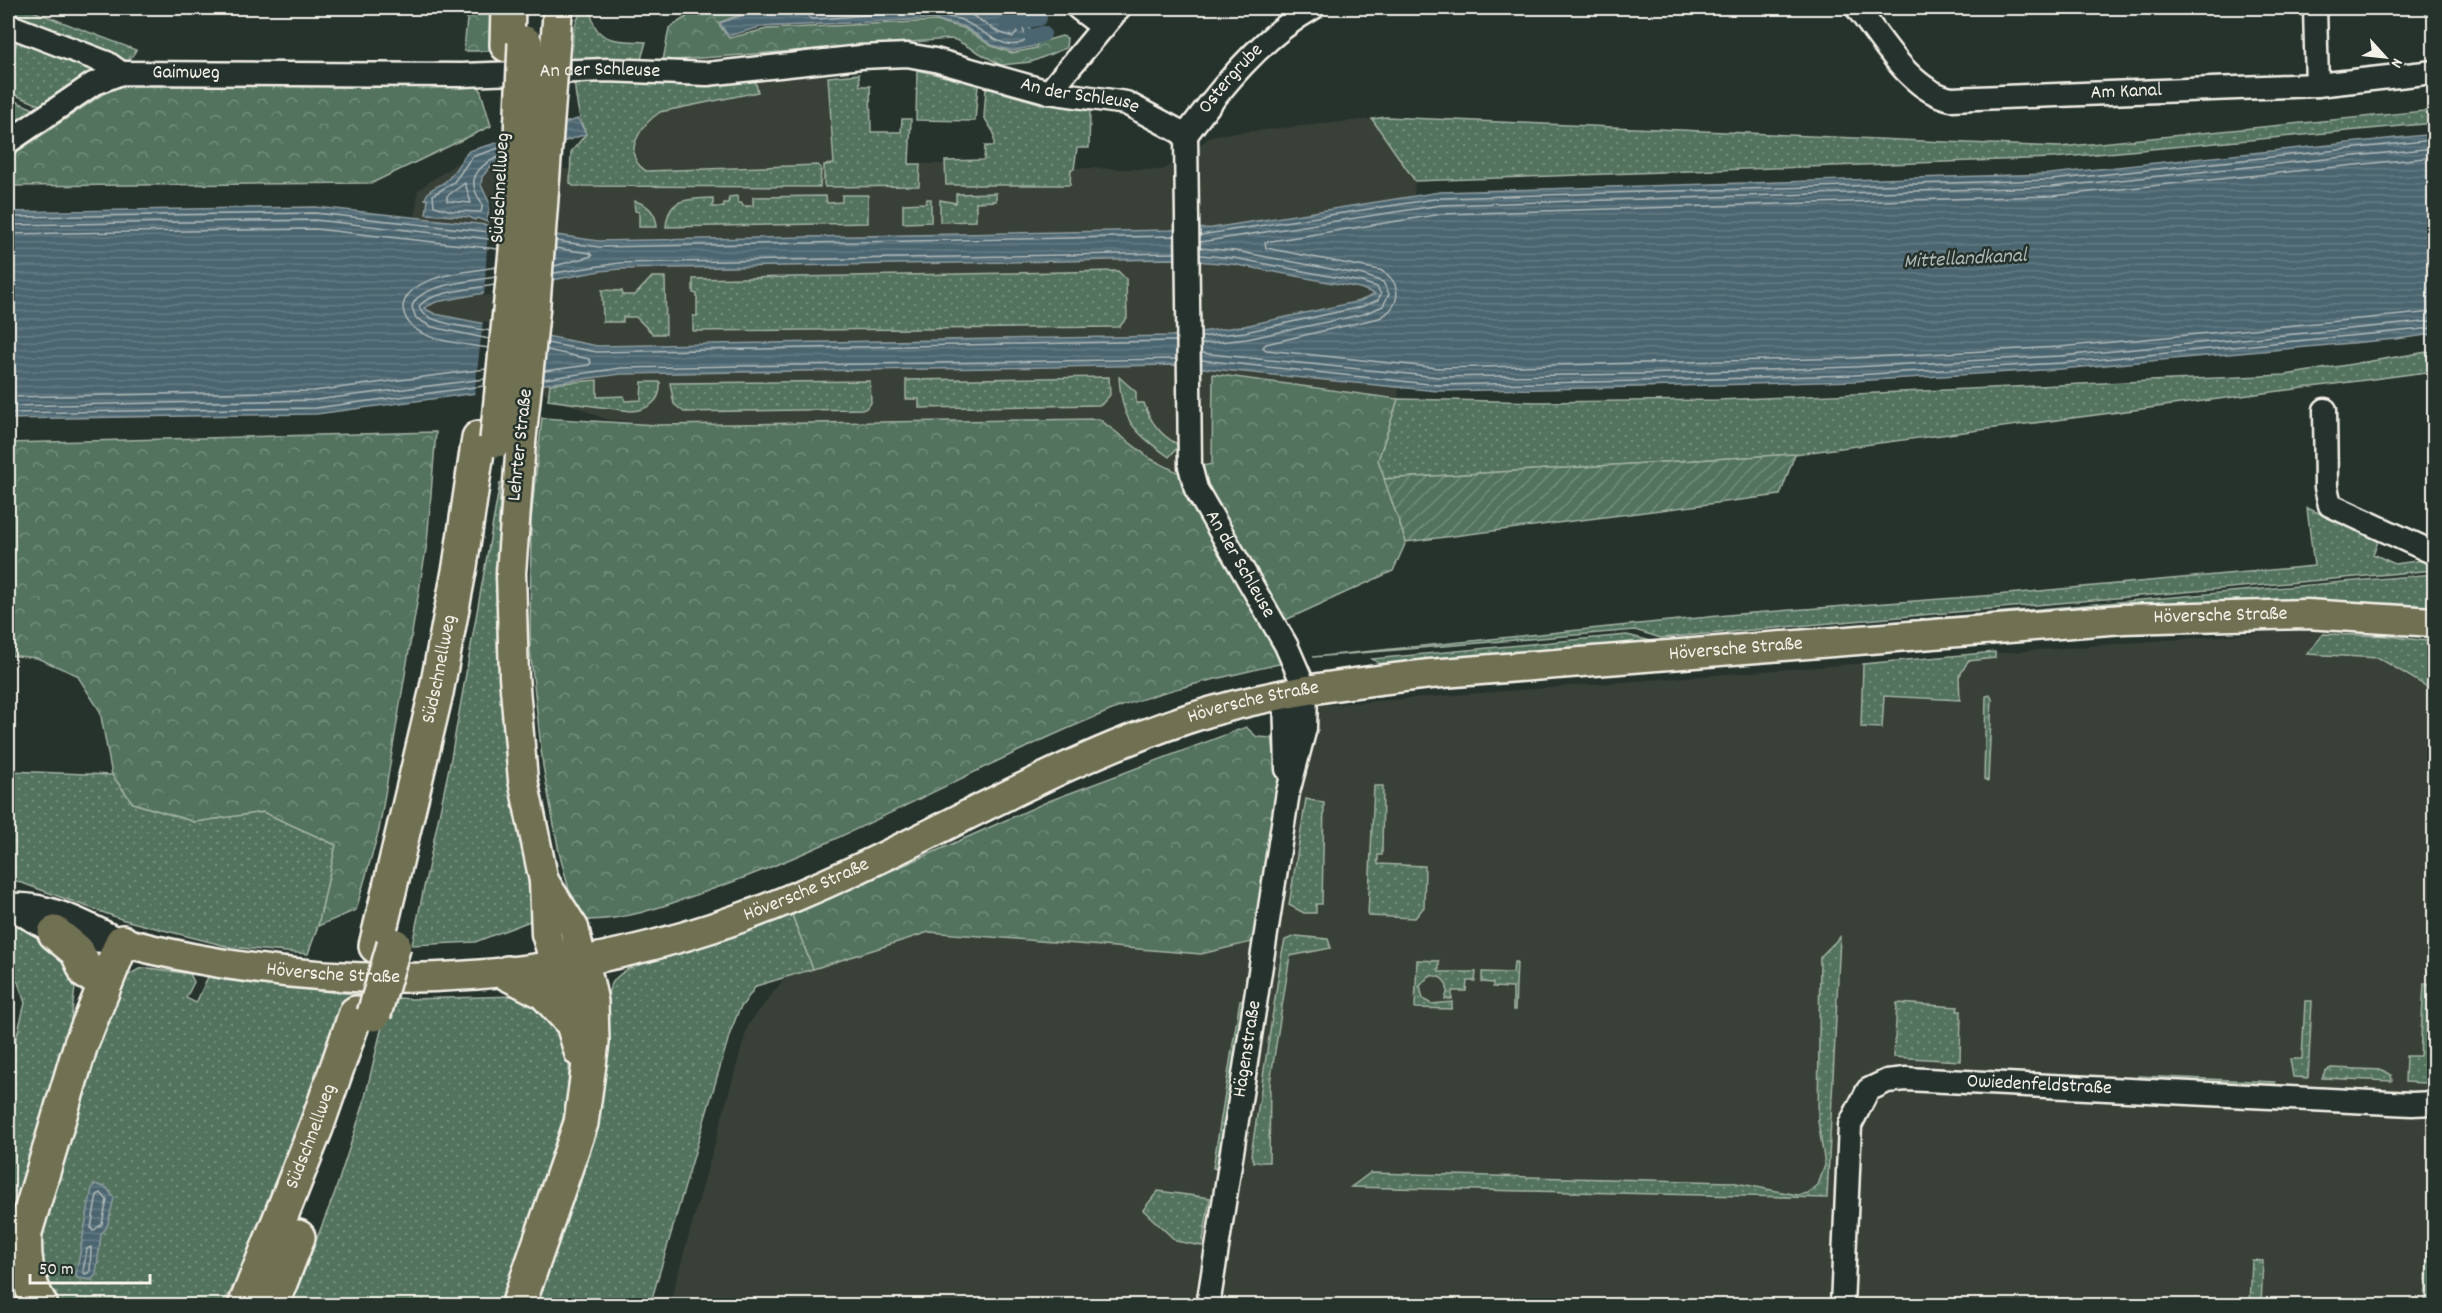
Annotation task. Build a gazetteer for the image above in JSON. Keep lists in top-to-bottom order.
{
  "streets": {
    "highway": ["Südschnellweg"],
    "main road": ["Lehrter Straße", "Höversche Straße"],
    "street": [
      "An der Schleuse",
      "Gaimweg",
      "Ostergrube",
      "Am Kanal",
      "Hägenstraße",
      "Owiedenfeldstraße"
    ]
  },
  "crossings": [
    ["An der Schleuse", "Gaimweg"],
    ["An der Schleuse", "Ostergrube"],
    ["An der Schleuse", "Höversche Straße"],
    ["An der Schleuse", "Hägenstraße"],
    ["Südschnellweg", "Lehrter Straße"],
    ["Lehrter Straße", "Höversche Straße"],
    ["Höversche Straße", "Hägenstraße"]
  ],
  "water": ["Mittellandkanal"],
  "scale_bar": "50 m",
  "north": "bottom right"
}
